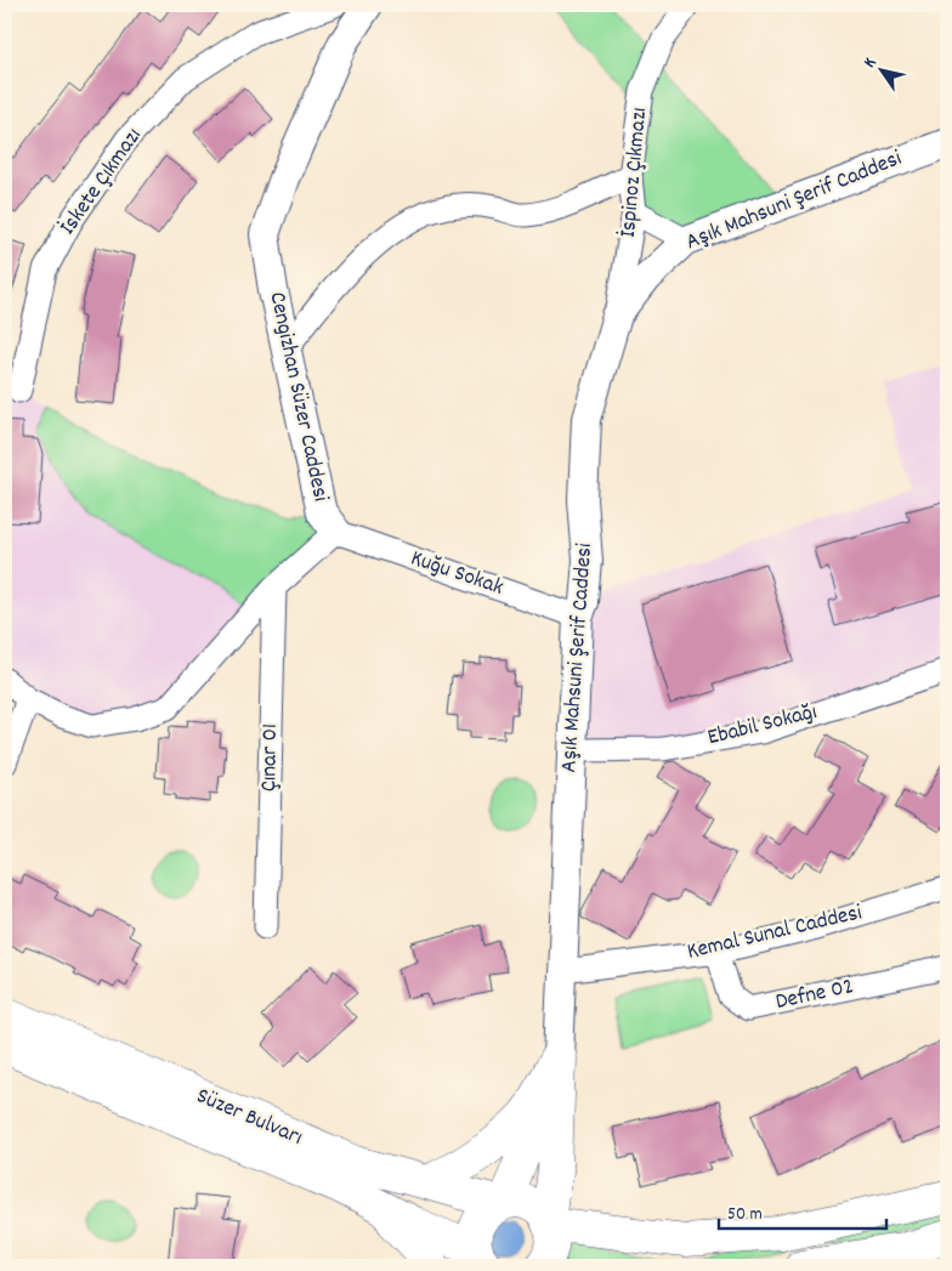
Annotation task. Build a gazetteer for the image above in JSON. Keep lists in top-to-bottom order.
{
  "streets": {
    "main road": ["Süzer Bulvarı"],
    "street": [
      "İspinoz Çıkmazı",
      "İskete Çıkmazı",
      "Aşık Mahsuni Şerif Caddesi",
      "Cengizhan Süzer Caddesi",
      "Kuğu Sokak",
      "Ebabil Sokağı",
      "Çınar 01",
      "Kemal Sunal Caddesi",
      "Defne 02"
    ]
  },
  "crossings": [
    ["İspinoz Çıkmazı", "Aşık Mahsuni Şerif Caddesi"],
    ["Aşık Mahsuni Şerif Caddesi", "Kuğu Sokak"],
    ["Aşık Mahsuni Şerif Caddesi", "Ebabil Sokağı"],
    ["Aşık Mahsuni Şerif Caddesi", "Kemal Sunal Caddesi"],
    ["Cengizhan Süzer Caddesi", "Kuğu Sokak"],
    ["Cengizhan Süzer Caddesi", "Çınar 01"],
    ["Kemal Sunal Caddesi", "Defne 02"]
  ],
  "scale_bar": "50 m",
  "north": "top left"
}
